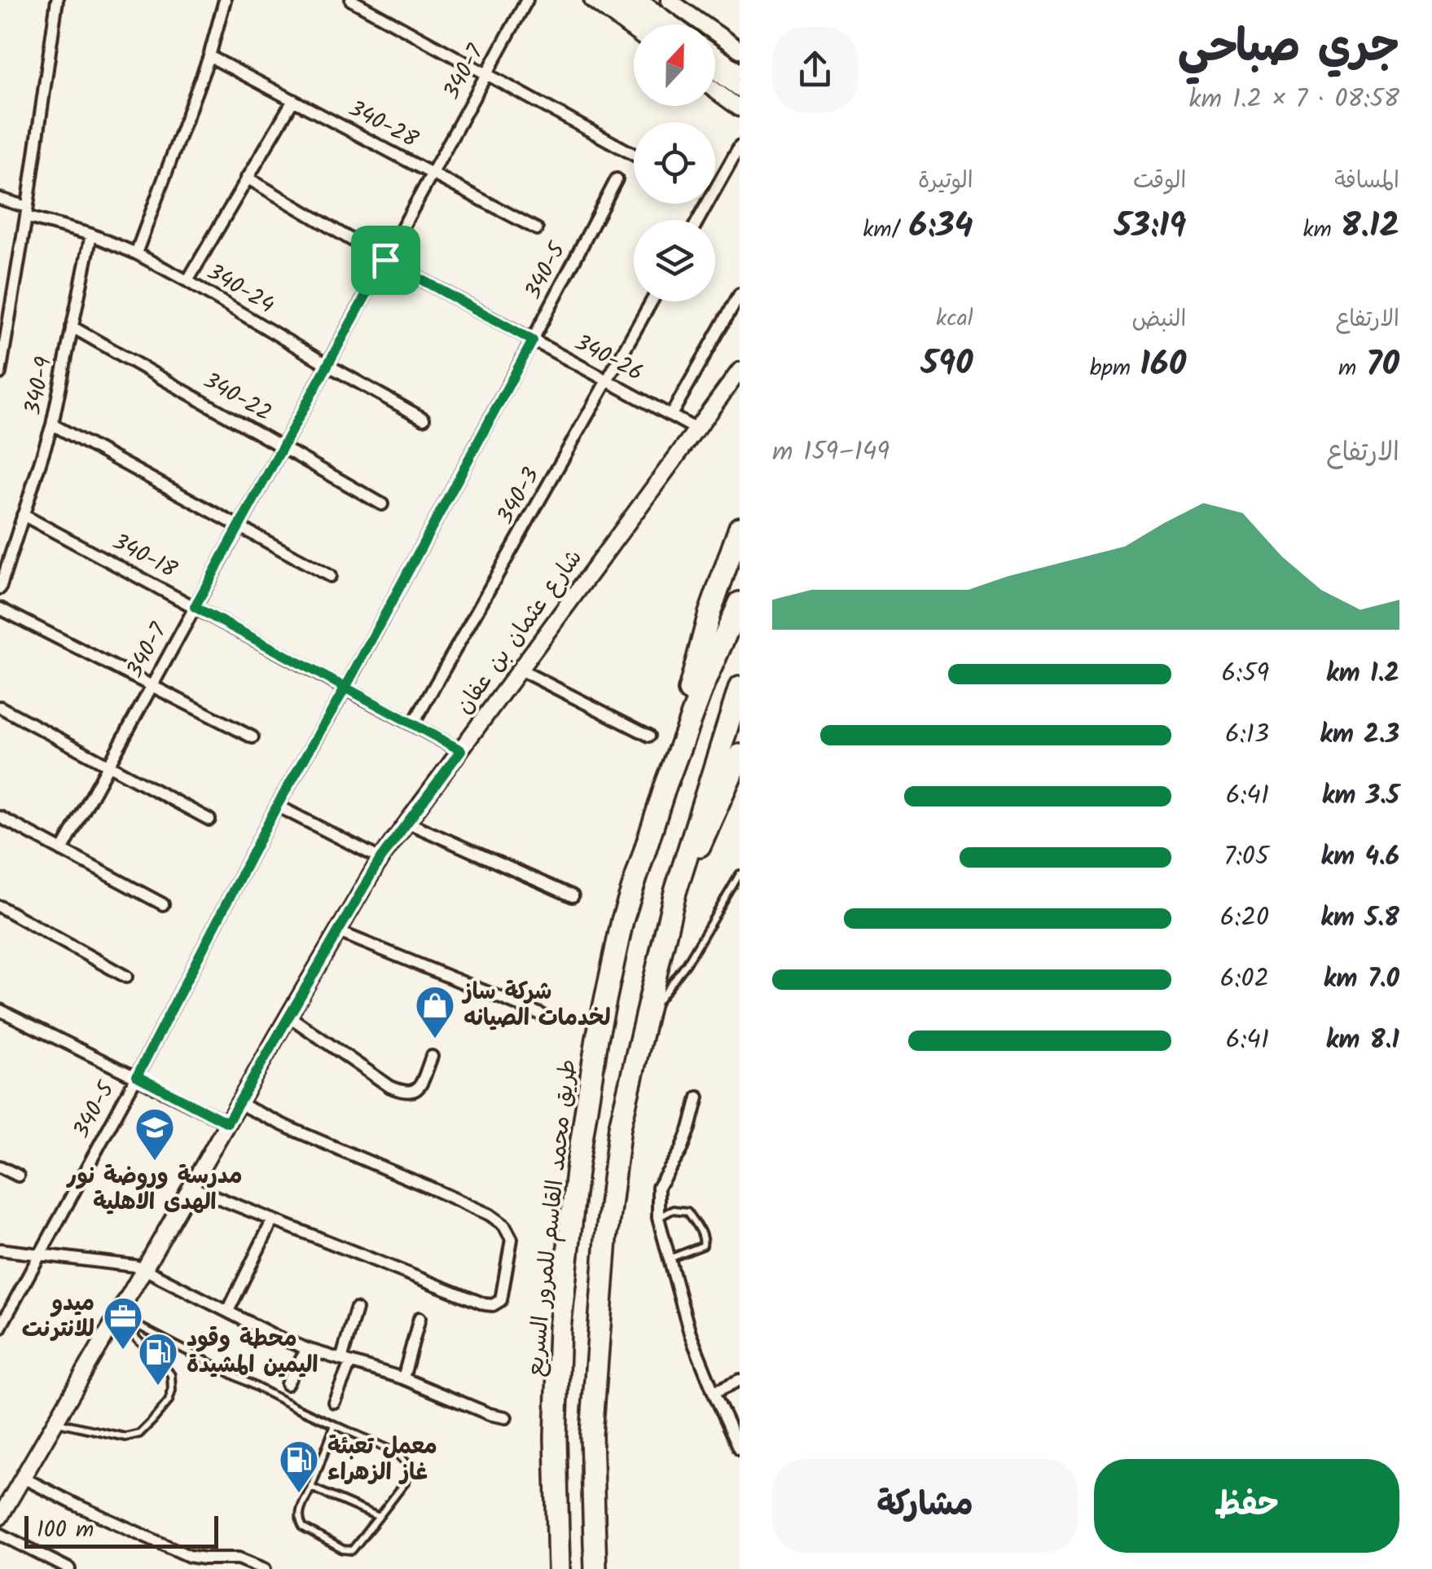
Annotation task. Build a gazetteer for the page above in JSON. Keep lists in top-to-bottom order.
{
  "streets": {
    "highway": ["طريق محمد القاسم للمرور السريع"],
    "street": [
      "340-7",
      "340-28",
      "340-5",
      "340-24",
      "340-26",
      "340-9",
      "340-22",
      "340-3",
      "340-18",
      "شارع عثمان بن عفان"
    ]
  },
  "crossings": [
    ["340-7", "340-28"],
    ["340-7", "340-24"],
    ["340-7", "340-26"],
    ["340-7", "340-22"],
    ["340-7", "340-18"],
    ["340-5", "340-26"],
    ["340-5", "340-18"],
    ["340-24", "340-9"],
    ["340-26", "340-3"],
    ["340-26", "شارع عثمان بن عفان"],
    ["340-9", "340-22"],
    ["340-9", "340-18"],
    ["340-3", "340-18"],
    ["340-18", "شارع عثمان بن عفان"]
  ],
  "places": {
    "shop": ["شركة ساز لخدمات الصيانه"],
    "school or university": ["مدرسة وروضة نور الهدى الاهلية"],
    "office": ["ميدو للانترنت"],
    "fuel station": ["محطة وقود اليمين المشيدة", "معمل تعبئة غاز الزهراء"]
  },
  "scale_bar": "100 m",
  "north": "top",
  "page": {
    "heading": ["جري صباحي", "08:58 · 7 × 1.2 km"],
    "stats": [
      ["المسافة", "8.12 km"],
      ["الوقت", "53:19"],
      ["الوتيرة", "6:34 /km"],
      ["الارتفاع", "70 m"],
      ["النبض", "160 bpm"],
      ["kcal", "590"]
    ],
    "chart": ["الارتفاع", "149–159 m"],
    "list": [
      {
        "name": "1.2 km",
        "note": "6:59"
      },
      {
        "name": "2.3 km",
        "note": "6:13"
      },
      {
        "name": "3.5 km",
        "note": "6:41"
      },
      {
        "name": "4.6 km",
        "note": "7:05"
      },
      {
        "name": "5.8 km",
        "note": "6:20"
      },
      {
        "name": "7.0 km",
        "note": "6:02"
      },
      {
        "name": "8.1 km",
        "note": "6:41"
      }
    ],
    "buttons": ["حفظ", "مشاركة"],
    "scale": "100 m"
  }
}
